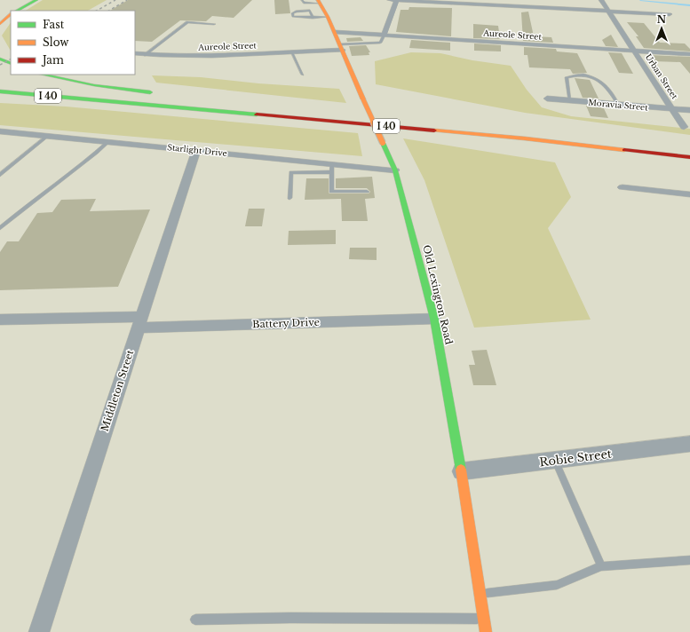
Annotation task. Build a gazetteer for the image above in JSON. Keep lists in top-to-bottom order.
{
  "streets": {
    "main road": ["I 40", "Old Lexington Road"],
    "street": [
      "Aureole Street",
      "Urban Street",
      "Moravia Street",
      "Starlight Drive",
      "Battery Drive",
      "Middleton Street",
      "Robie Street"
    ]
  },
  "crossings": [
    ["Aureole Street", "Urban Street"],
    ["Aureole Street", "Old Lexington Road"],
    ["Urban Street", "Moravia Street"],
    ["Starlight Drive", "Old Lexington Road"],
    ["Starlight Drive", "Middleton Street"],
    ["Old Lexington Road", "Battery Drive"],
    ["Old Lexington Road", "Robie Street"],
    ["Battery Drive", "Middleton Street"]
  ],
  "legend": ["Fast", "Slow", "Jam"],
  "north": "top"
}
